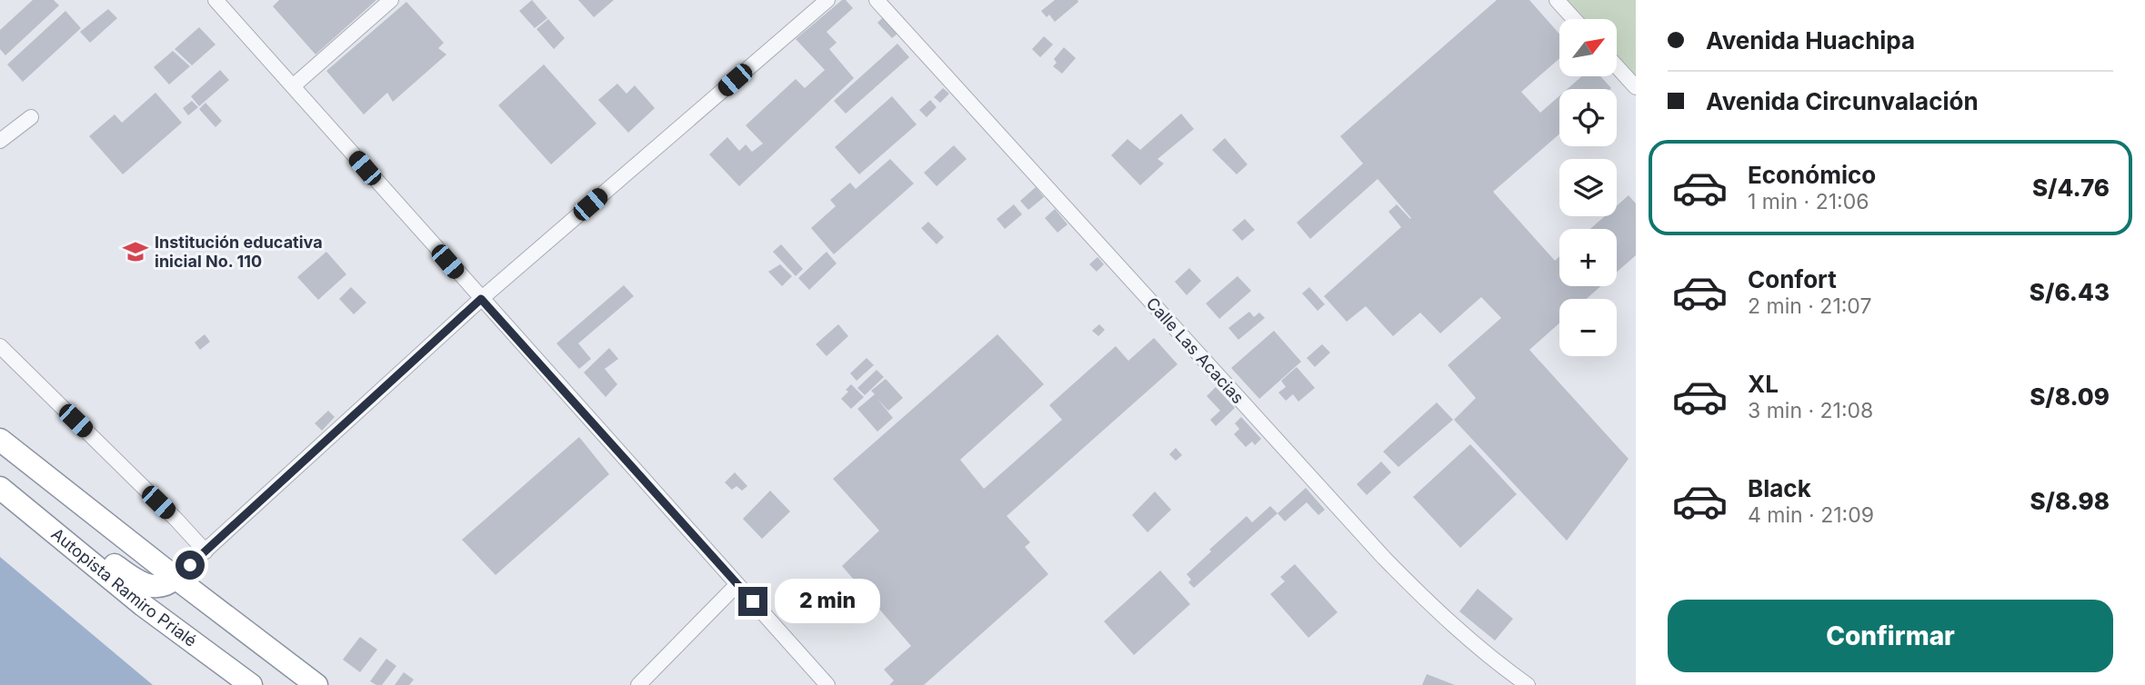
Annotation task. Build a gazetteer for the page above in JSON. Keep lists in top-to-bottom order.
{
  "streets": {
    "highway": ["Autopista Ramiro Prialé"],
    "street": ["Calle Las Acacias"]
  },
  "places": {
    "school or university": ["Institución educativa inicial No. 110"]
  },
  "north": "top right",
  "page": {
    "banner": ["Avenida Huachipa", "Avenida Circunvalación"],
    "map_buttons": ["+", "−"],
    "list": [
      {
        "name": "Económico",
        "note": "1 min · 21:06",
        "value": "S/4.76"
      },
      {
        "name": "Confort",
        "note": "2 min · 21:07",
        "value": "S/6.43"
      },
      {
        "name": "XL",
        "note": "3 min · 21:08",
        "value": "S/8.09"
      },
      {
        "name": "Black",
        "note": "4 min · 21:09",
        "value": "S/8.98"
      }
    ],
    "bubble": "2 min",
    "buttons": "Confirmar"
  }
}
